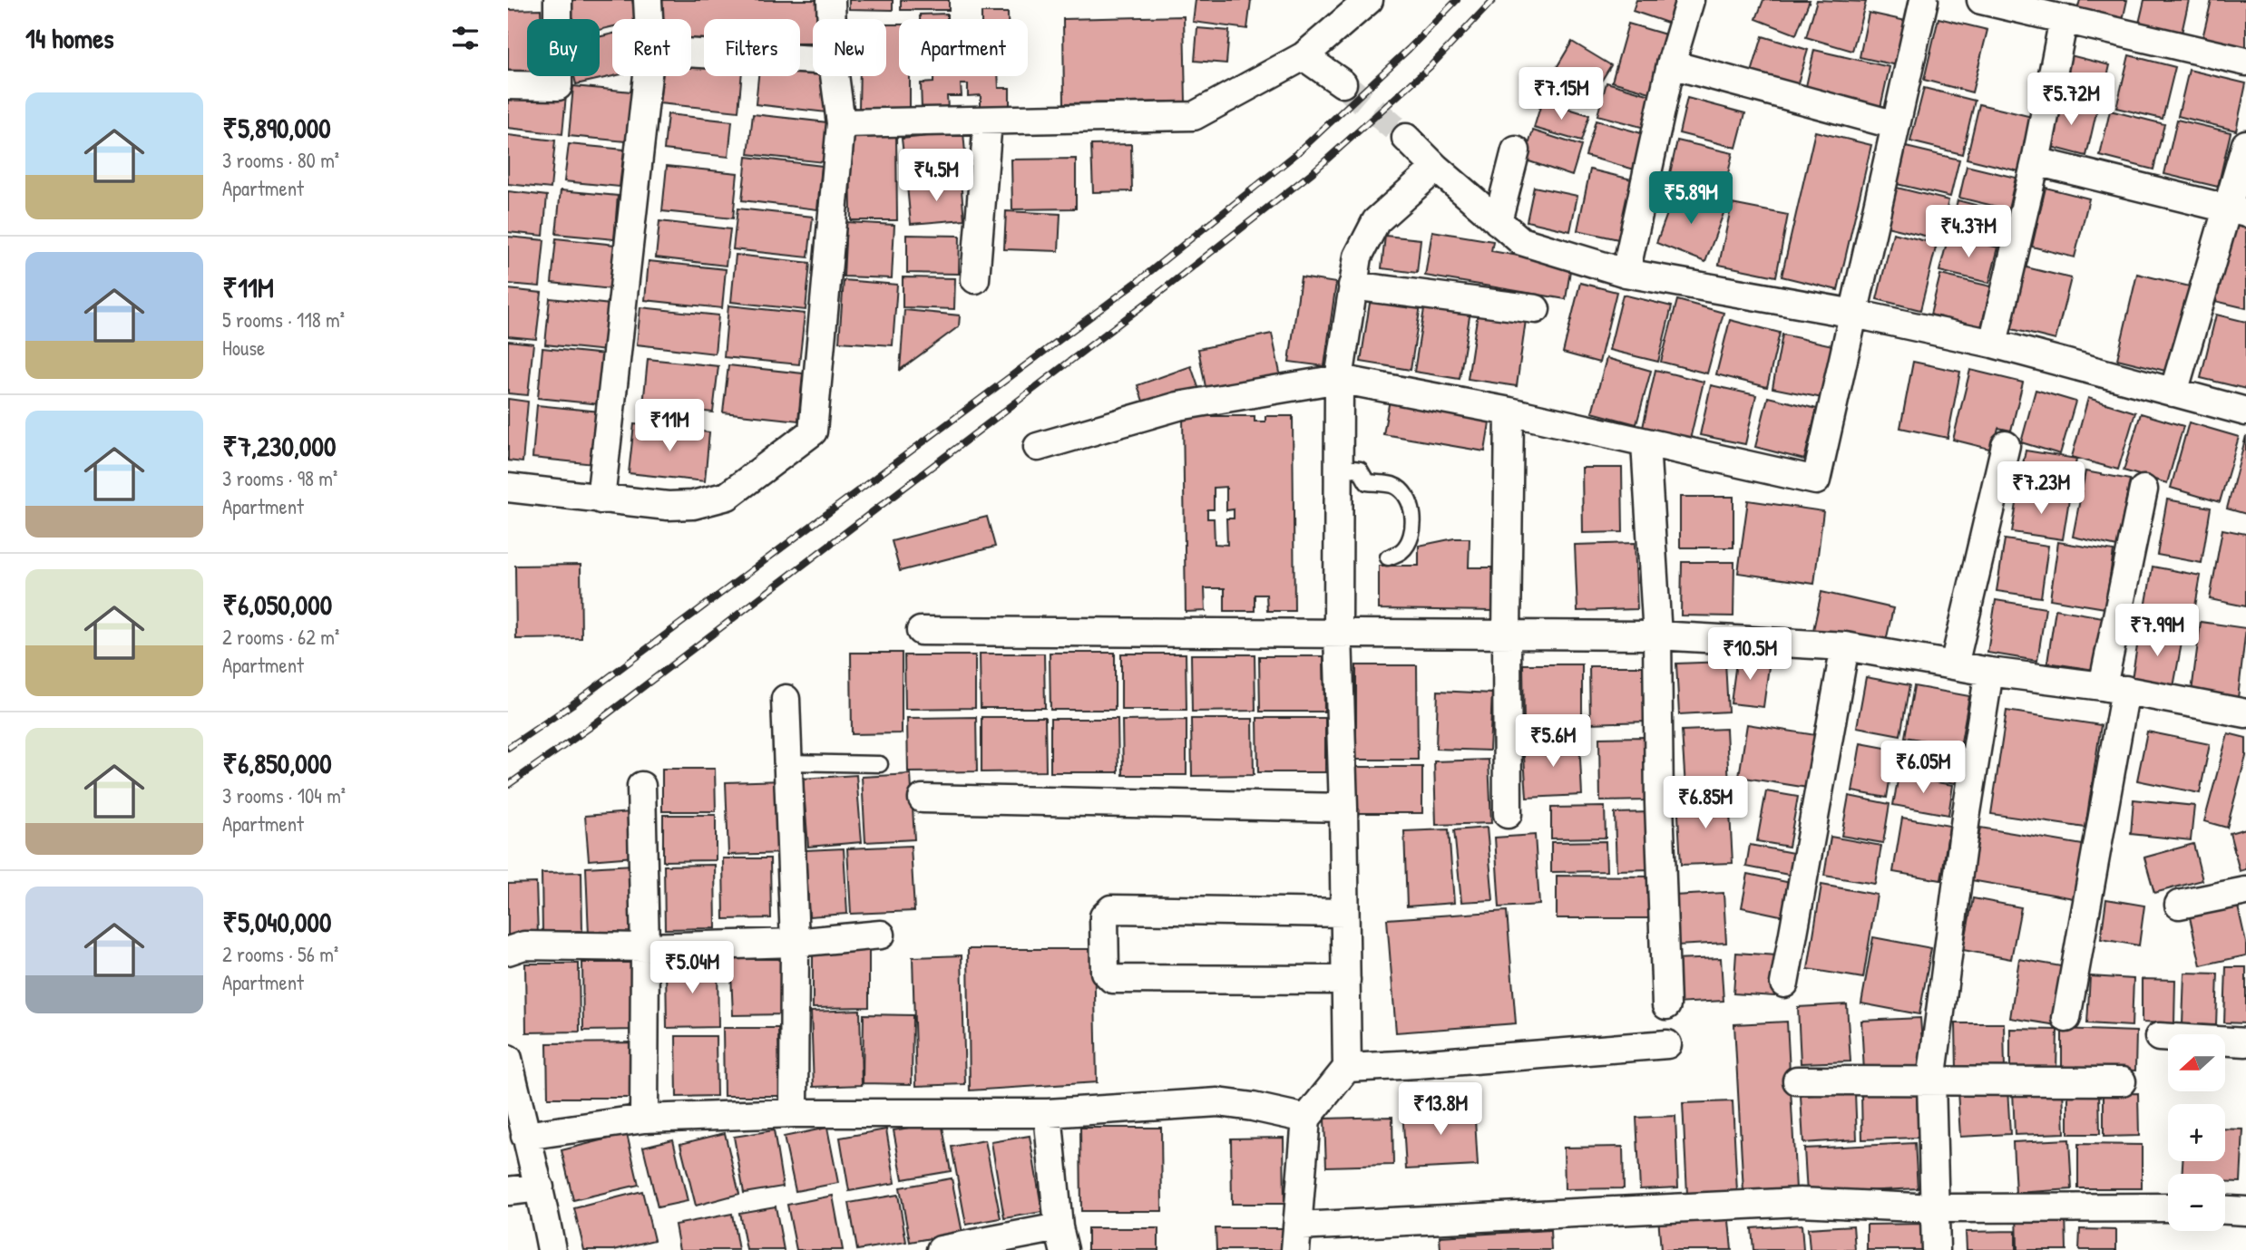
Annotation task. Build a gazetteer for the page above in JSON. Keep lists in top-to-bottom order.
{
  "north": "left",
  "page": {
    "heading": "14 homes",
    "chip": [
      "Buy",
      "Rent",
      "Filters",
      "New",
      "Apartment"
    ],
    "price": [
      "₹7.15M",
      "₹5.72M",
      "₹4.5M",
      "₹5.89M",
      "₹4.37M",
      "₹11M",
      "₹7.23M",
      "₹7.99M",
      "₹10.5M",
      "₹5.6M",
      "₹6.05M",
      "₹6.85M",
      "₹5.04M",
      "₹13.8M"
    ],
    "list": [
      {
        "name": "₹5,890,000",
        "note": "3 rooms · 80 m² · Apartment"
      },
      {
        "name": "₹11M",
        "note": "5 rooms · 118 m² · House"
      },
      {
        "name": "₹7,230,000",
        "note": "3 rooms · 98 m² · Apartment"
      },
      {
        "name": "₹6,050,000",
        "note": "2 rooms · 62 m² · Apartment"
      },
      {
        "name": "₹6,850,000",
        "note": "3 rooms · 104 m² · Apartment"
      },
      {
        "name": "₹5,040,000",
        "note": "2 rooms · 56 m² · Apartment"
      }
    ],
    "map_buttons": ["+", "−"]
  }
}
